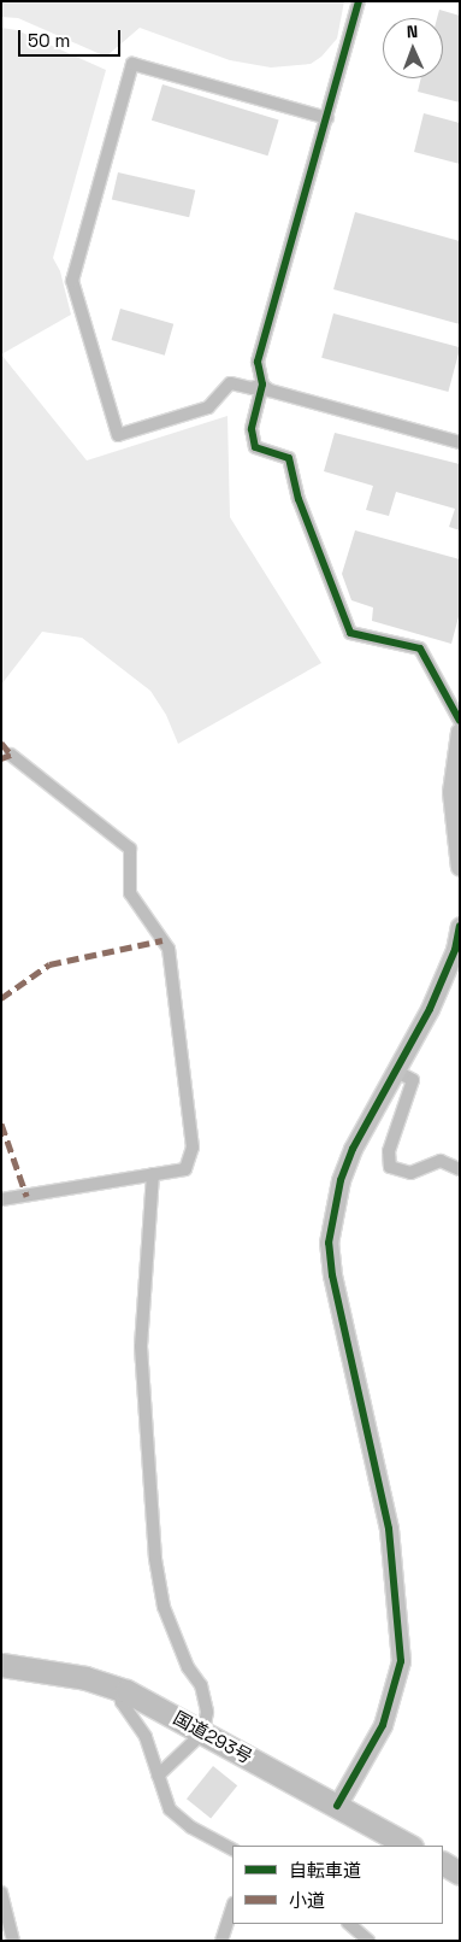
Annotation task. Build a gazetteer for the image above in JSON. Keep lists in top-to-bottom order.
{
  "streets": {
    "highway": ["国道293号"]
  },
  "legend": ["自転車道", "小道"],
  "scale_bar": "50 m",
  "north": "top"
}
